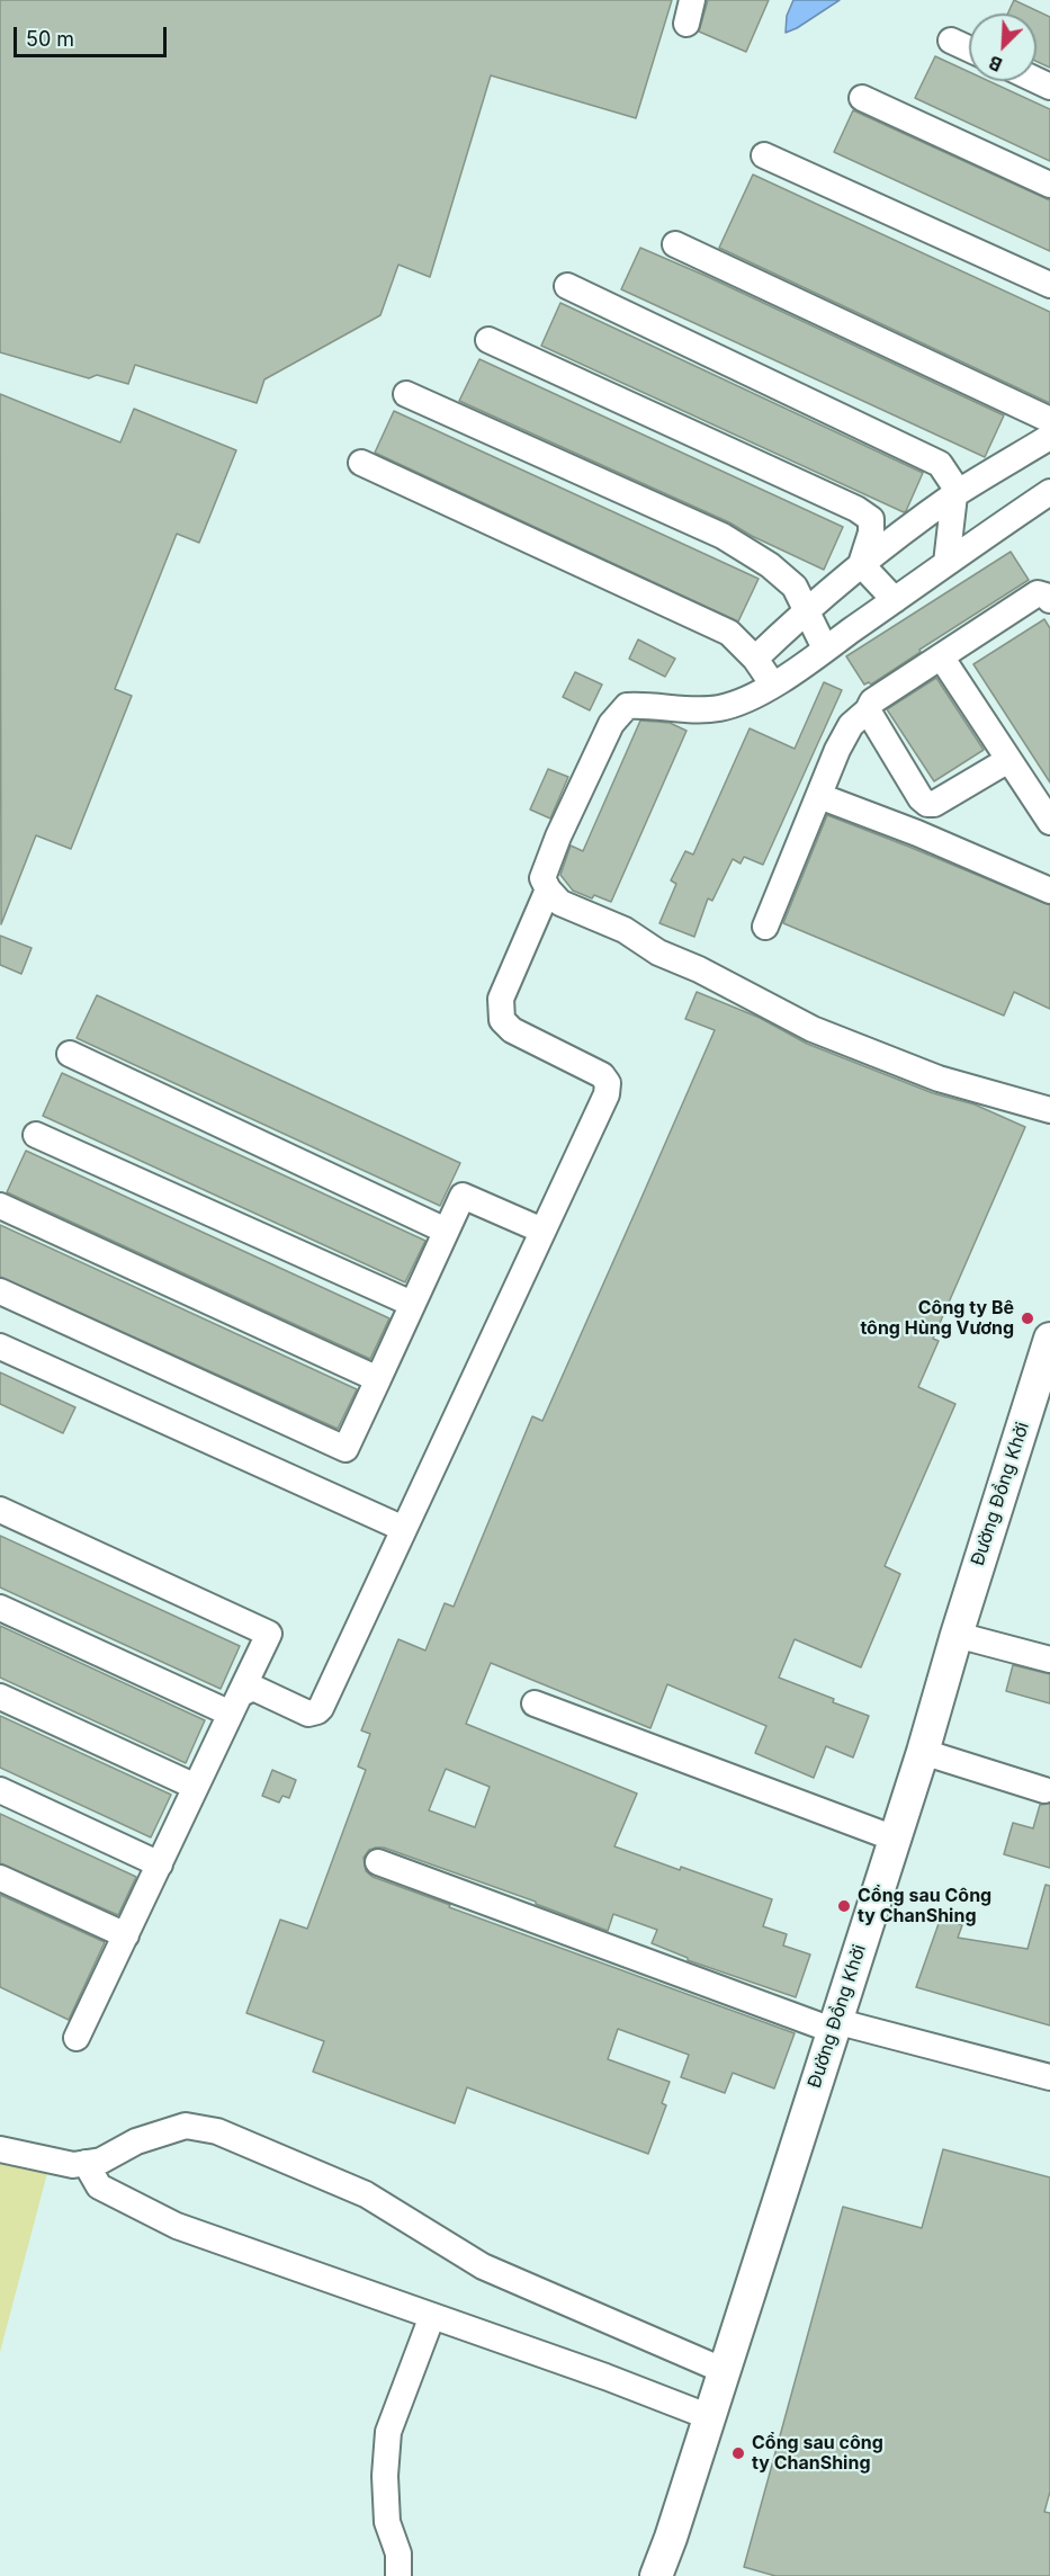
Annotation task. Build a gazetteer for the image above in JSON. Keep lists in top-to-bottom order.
{
  "streets": {
    "main road": ["Đường Đồng Khởi"]
  },
  "places": ["Công ty Bê tông Hùng Vương", "Cổng sau Công ty ChanShing", "Cổng sau công ty ChanShing"],
  "scale_bar": "50 m",
  "north": "bottom left"
}
